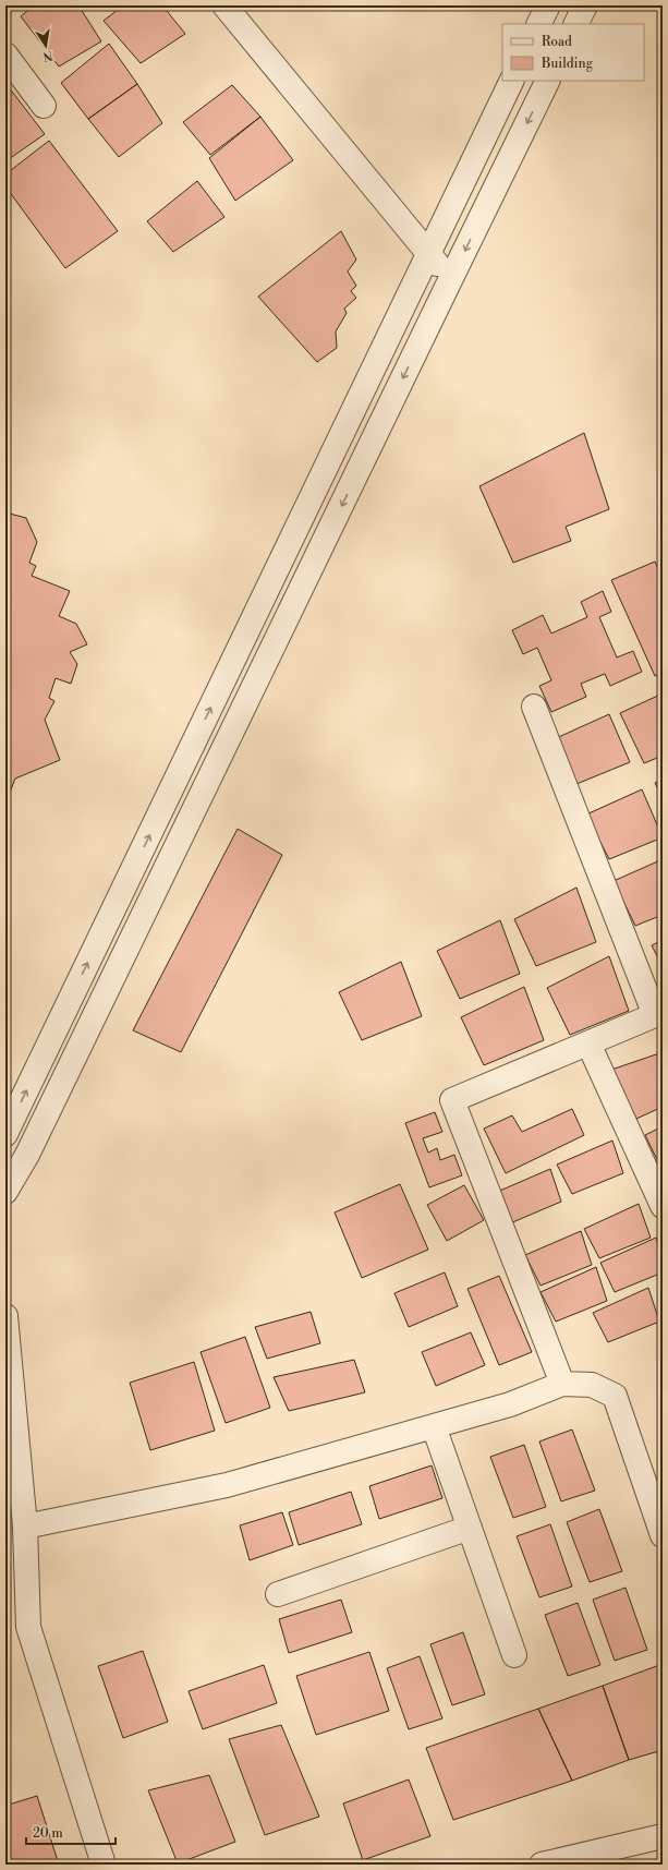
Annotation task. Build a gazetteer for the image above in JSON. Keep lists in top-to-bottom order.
{
  "legend": ["Road", "Building"],
  "scale_bar": "20 m",
  "north": "bottom"
}
